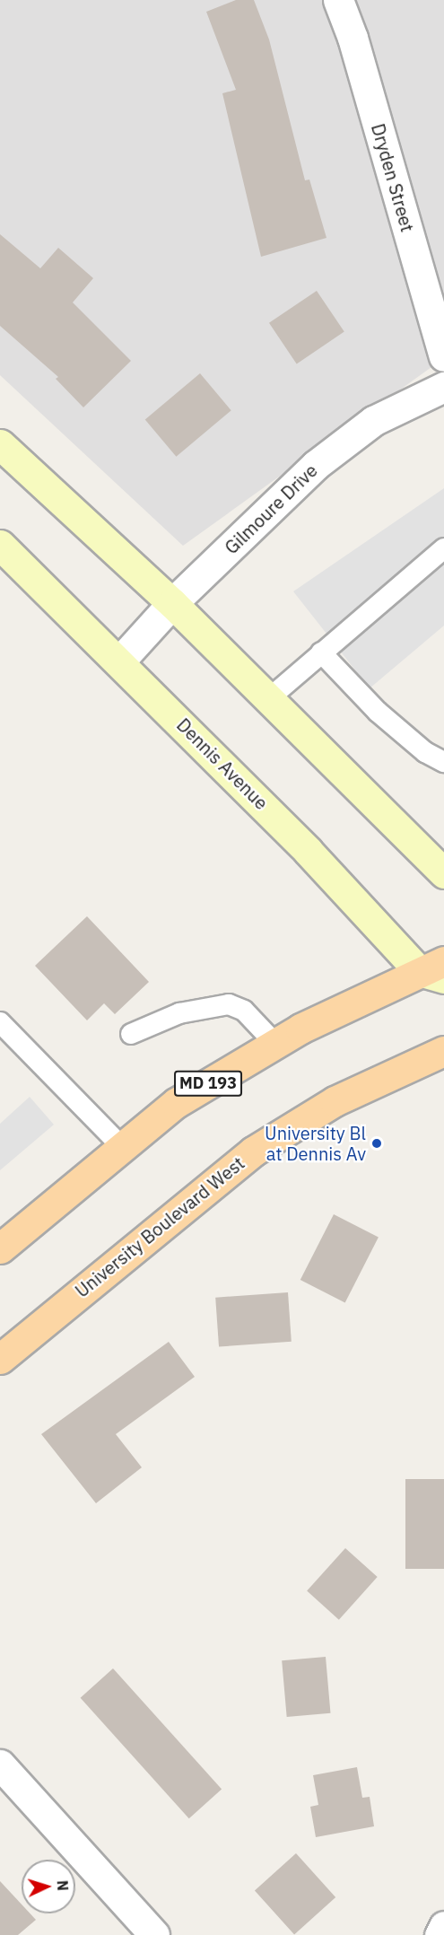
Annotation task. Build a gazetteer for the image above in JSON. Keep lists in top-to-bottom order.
{
  "streets": {
    "main road": ["MD 193", "University Boulevard West"],
    "street": ["Dryden Street", "Gilmoure Drive", "Dennis Avenue"]
  },
  "crossings": [
    ["Gilmoure Drive", "Dennis Avenue"],
    ["Dennis Avenue", "MD 193"]
  ],
  "places": ["University Bl at Dennis Av"],
  "north": "right"
}
